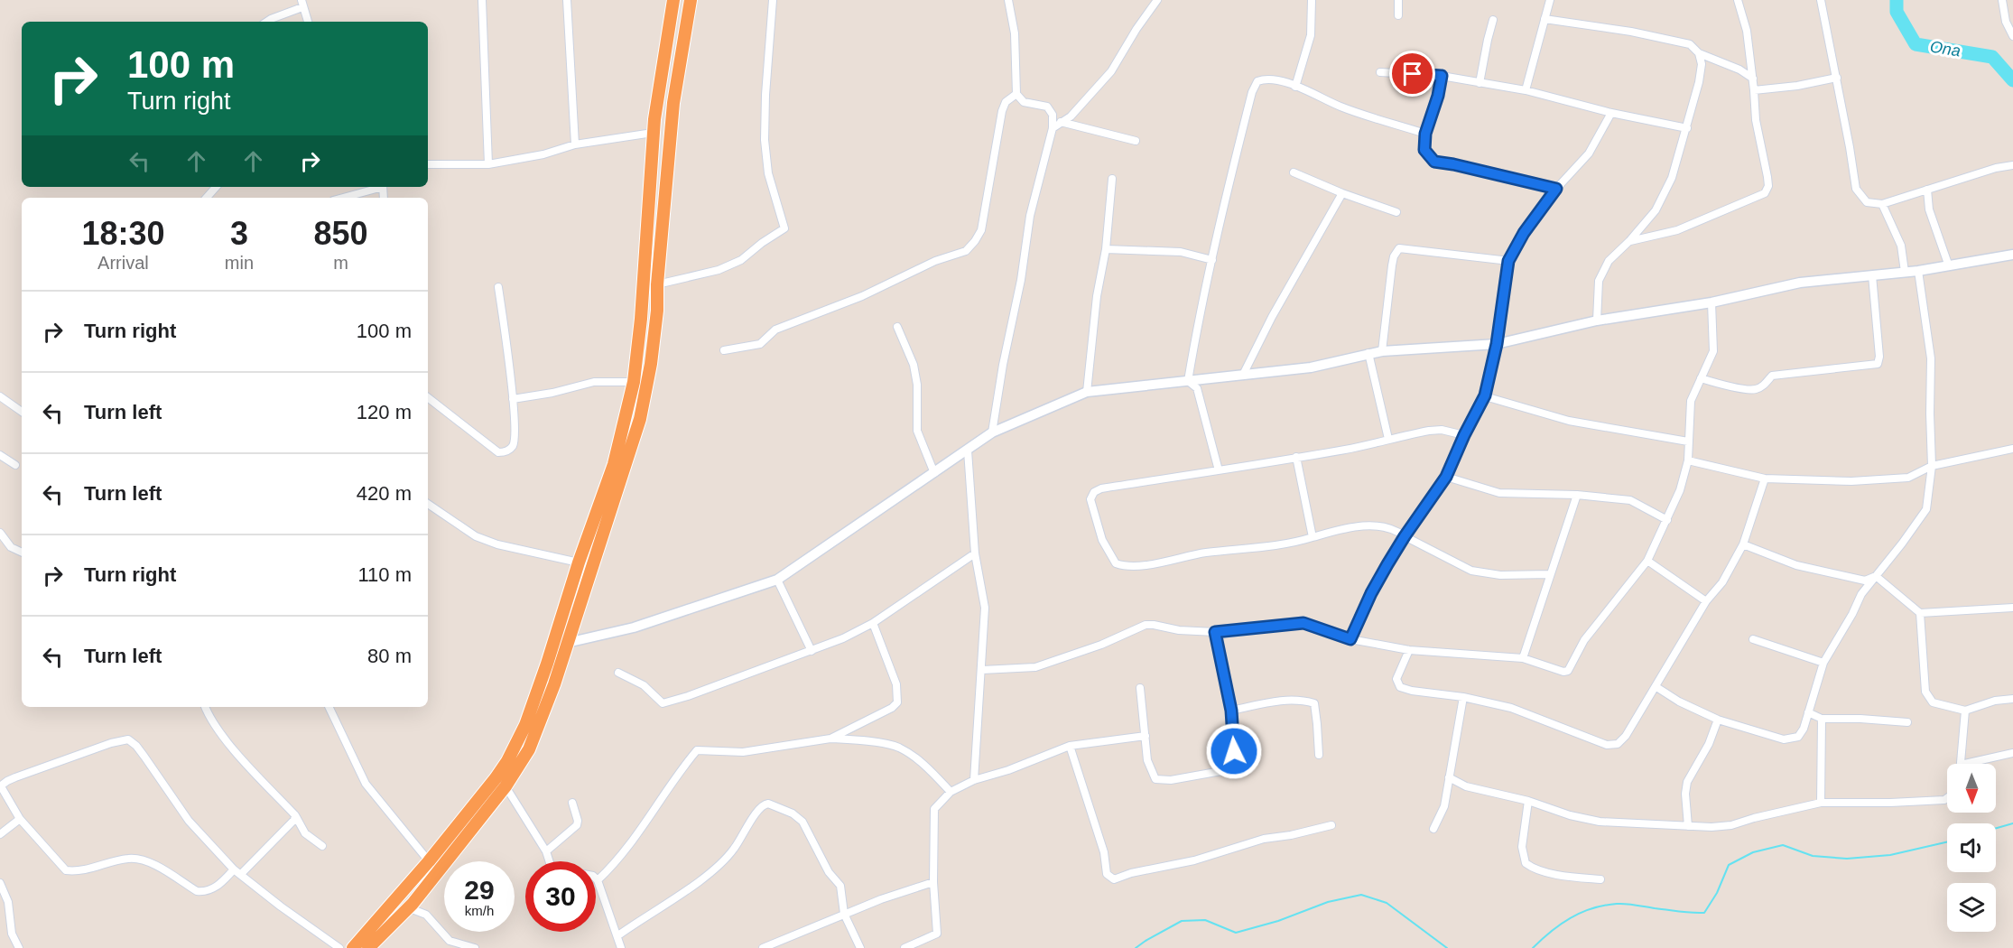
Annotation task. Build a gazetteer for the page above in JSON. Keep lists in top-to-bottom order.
{
  "water": ["Ona"],
  "north": "bottom",
  "page": {
    "turn": ["100 m", "Turn right"],
    "eta": [
      "18:30",
      "Arrival",
      "3",
      "min",
      "850",
      "m"
    ],
    "list": [
      {
        "name": "Turn right",
        "value": "100 m"
      },
      {
        "name": "Turn left",
        "value": "120 m"
      },
      {
        "name": "Turn left",
        "value": "420 m"
      },
      {
        "name": "Turn right",
        "value": "110 m"
      },
      {
        "name": "Turn left",
        "value": "80 m"
      }
    ],
    "speed": "29 km/h",
    "limit": "30"
  }
}
